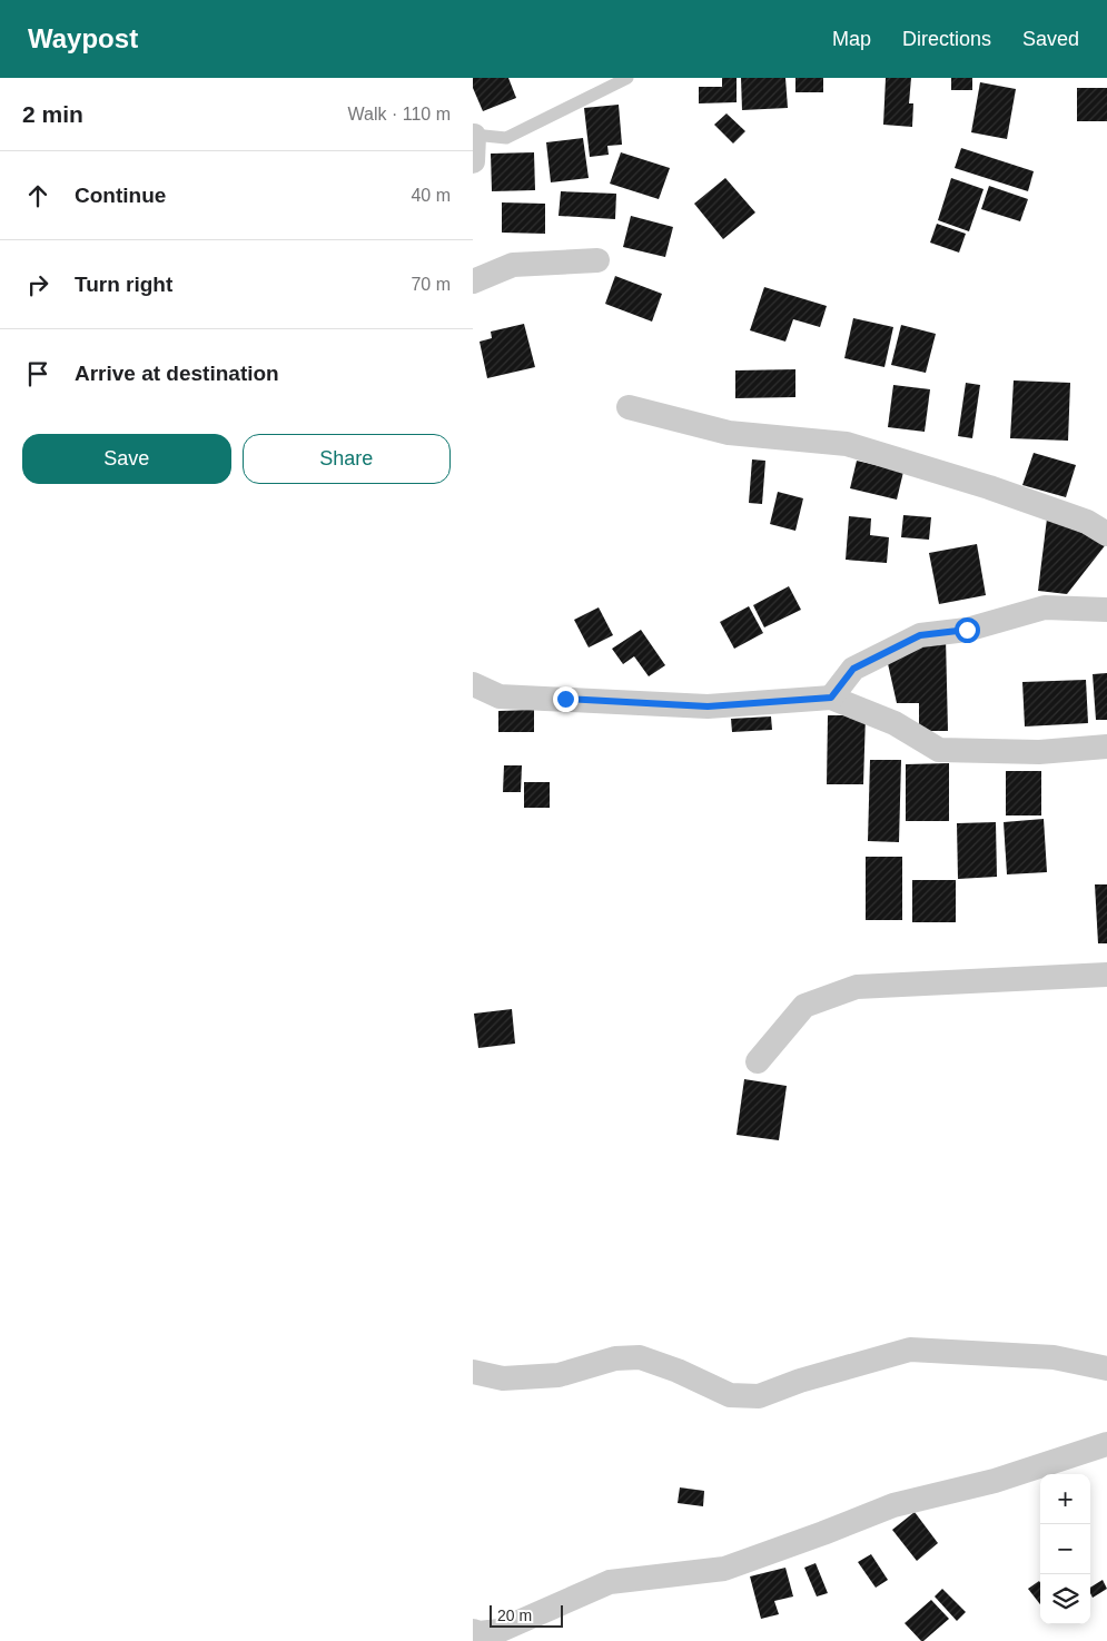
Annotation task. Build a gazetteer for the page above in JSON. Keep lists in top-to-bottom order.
{
  "scale_bar": "20 m",
  "page": {
    "header": "Waypost",
    "nav": ["Map", "Directions", "Saved"],
    "heading": ["2 min", "Walk · 110 m"],
    "list": [
      ["Continue", "40 m"],
      ["Turn right", "70 m"],
      "Arrive at destination"
    ],
    "buttons": ["Save", "Share"],
    "map_buttons": ["+", "−"],
    "scale": "20 m"
  }
}
